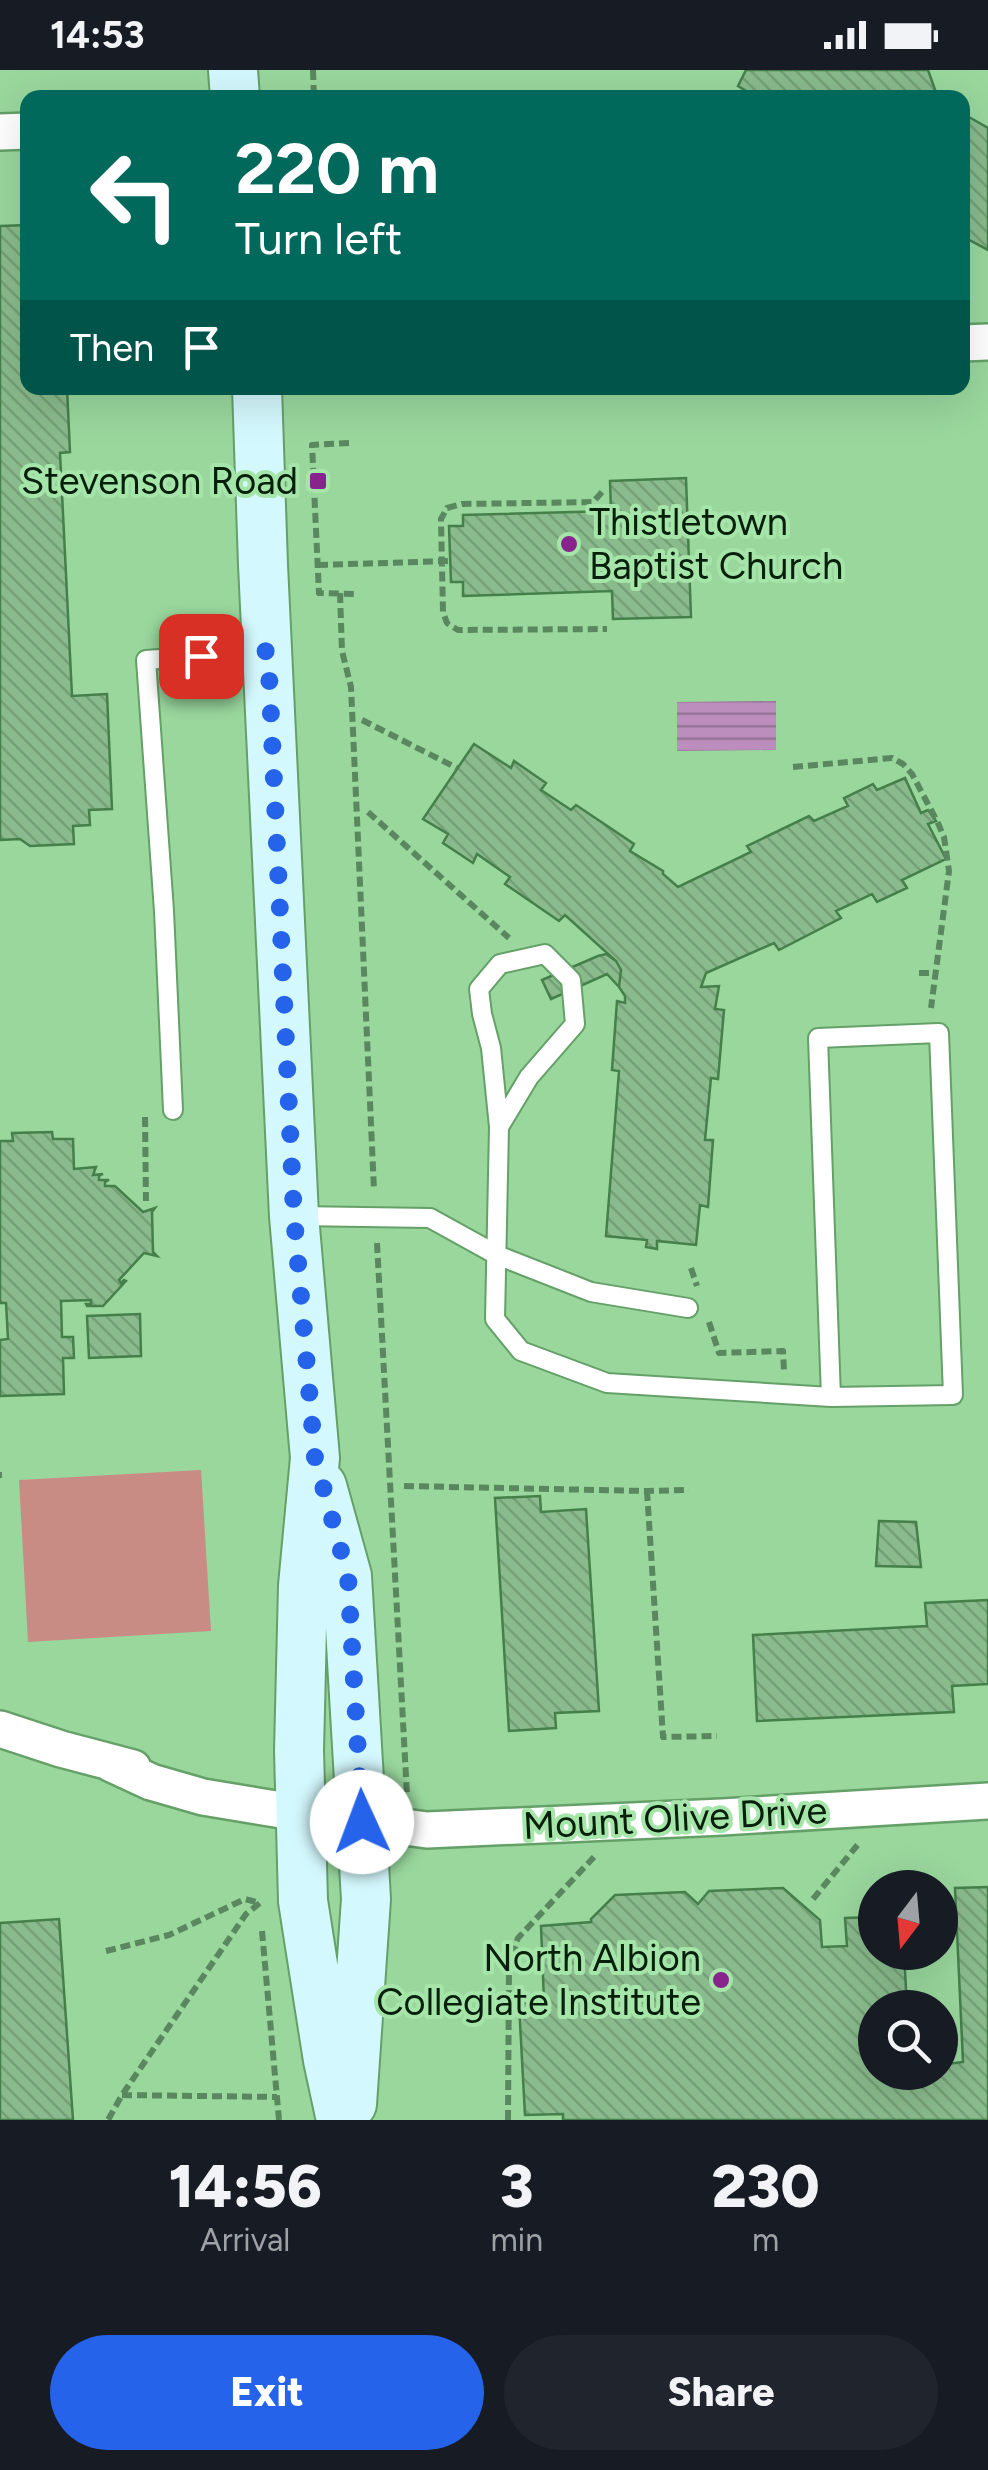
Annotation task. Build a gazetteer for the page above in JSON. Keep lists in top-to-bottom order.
{
  "streets": {
    "street": ["Mount Olive Drive"]
  },
  "places": {
    "transit": ["Stevenson Road"],
    "other": ["Thistletown Baptist Church", "North Albion Collegiate Institute"]
  },
  "north": "bottom",
  "page": {
    "status": "14:53",
    "turn": ["220 m", "Turn left"],
    "then": "Then",
    "eta": [
      "14:56",
      "Arrival",
      "3",
      "min",
      "230",
      "m"
    ],
    "buttons": ["Exit", "Share"]
  }
}
